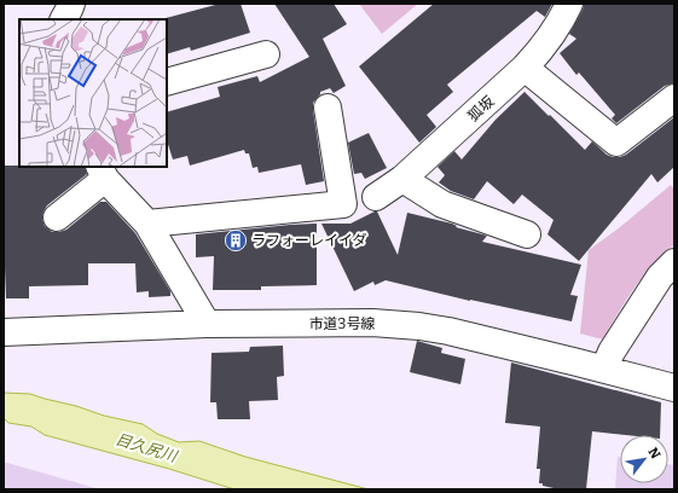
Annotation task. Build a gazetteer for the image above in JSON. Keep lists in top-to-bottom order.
{
  "streets": {
    "street": ["狐坂", "市道3号線"]
  },
  "water": ["目久尻川"],
  "places": {
    "building": ["ラフォーレイイダ"]
  },
  "north": "top right"
}
